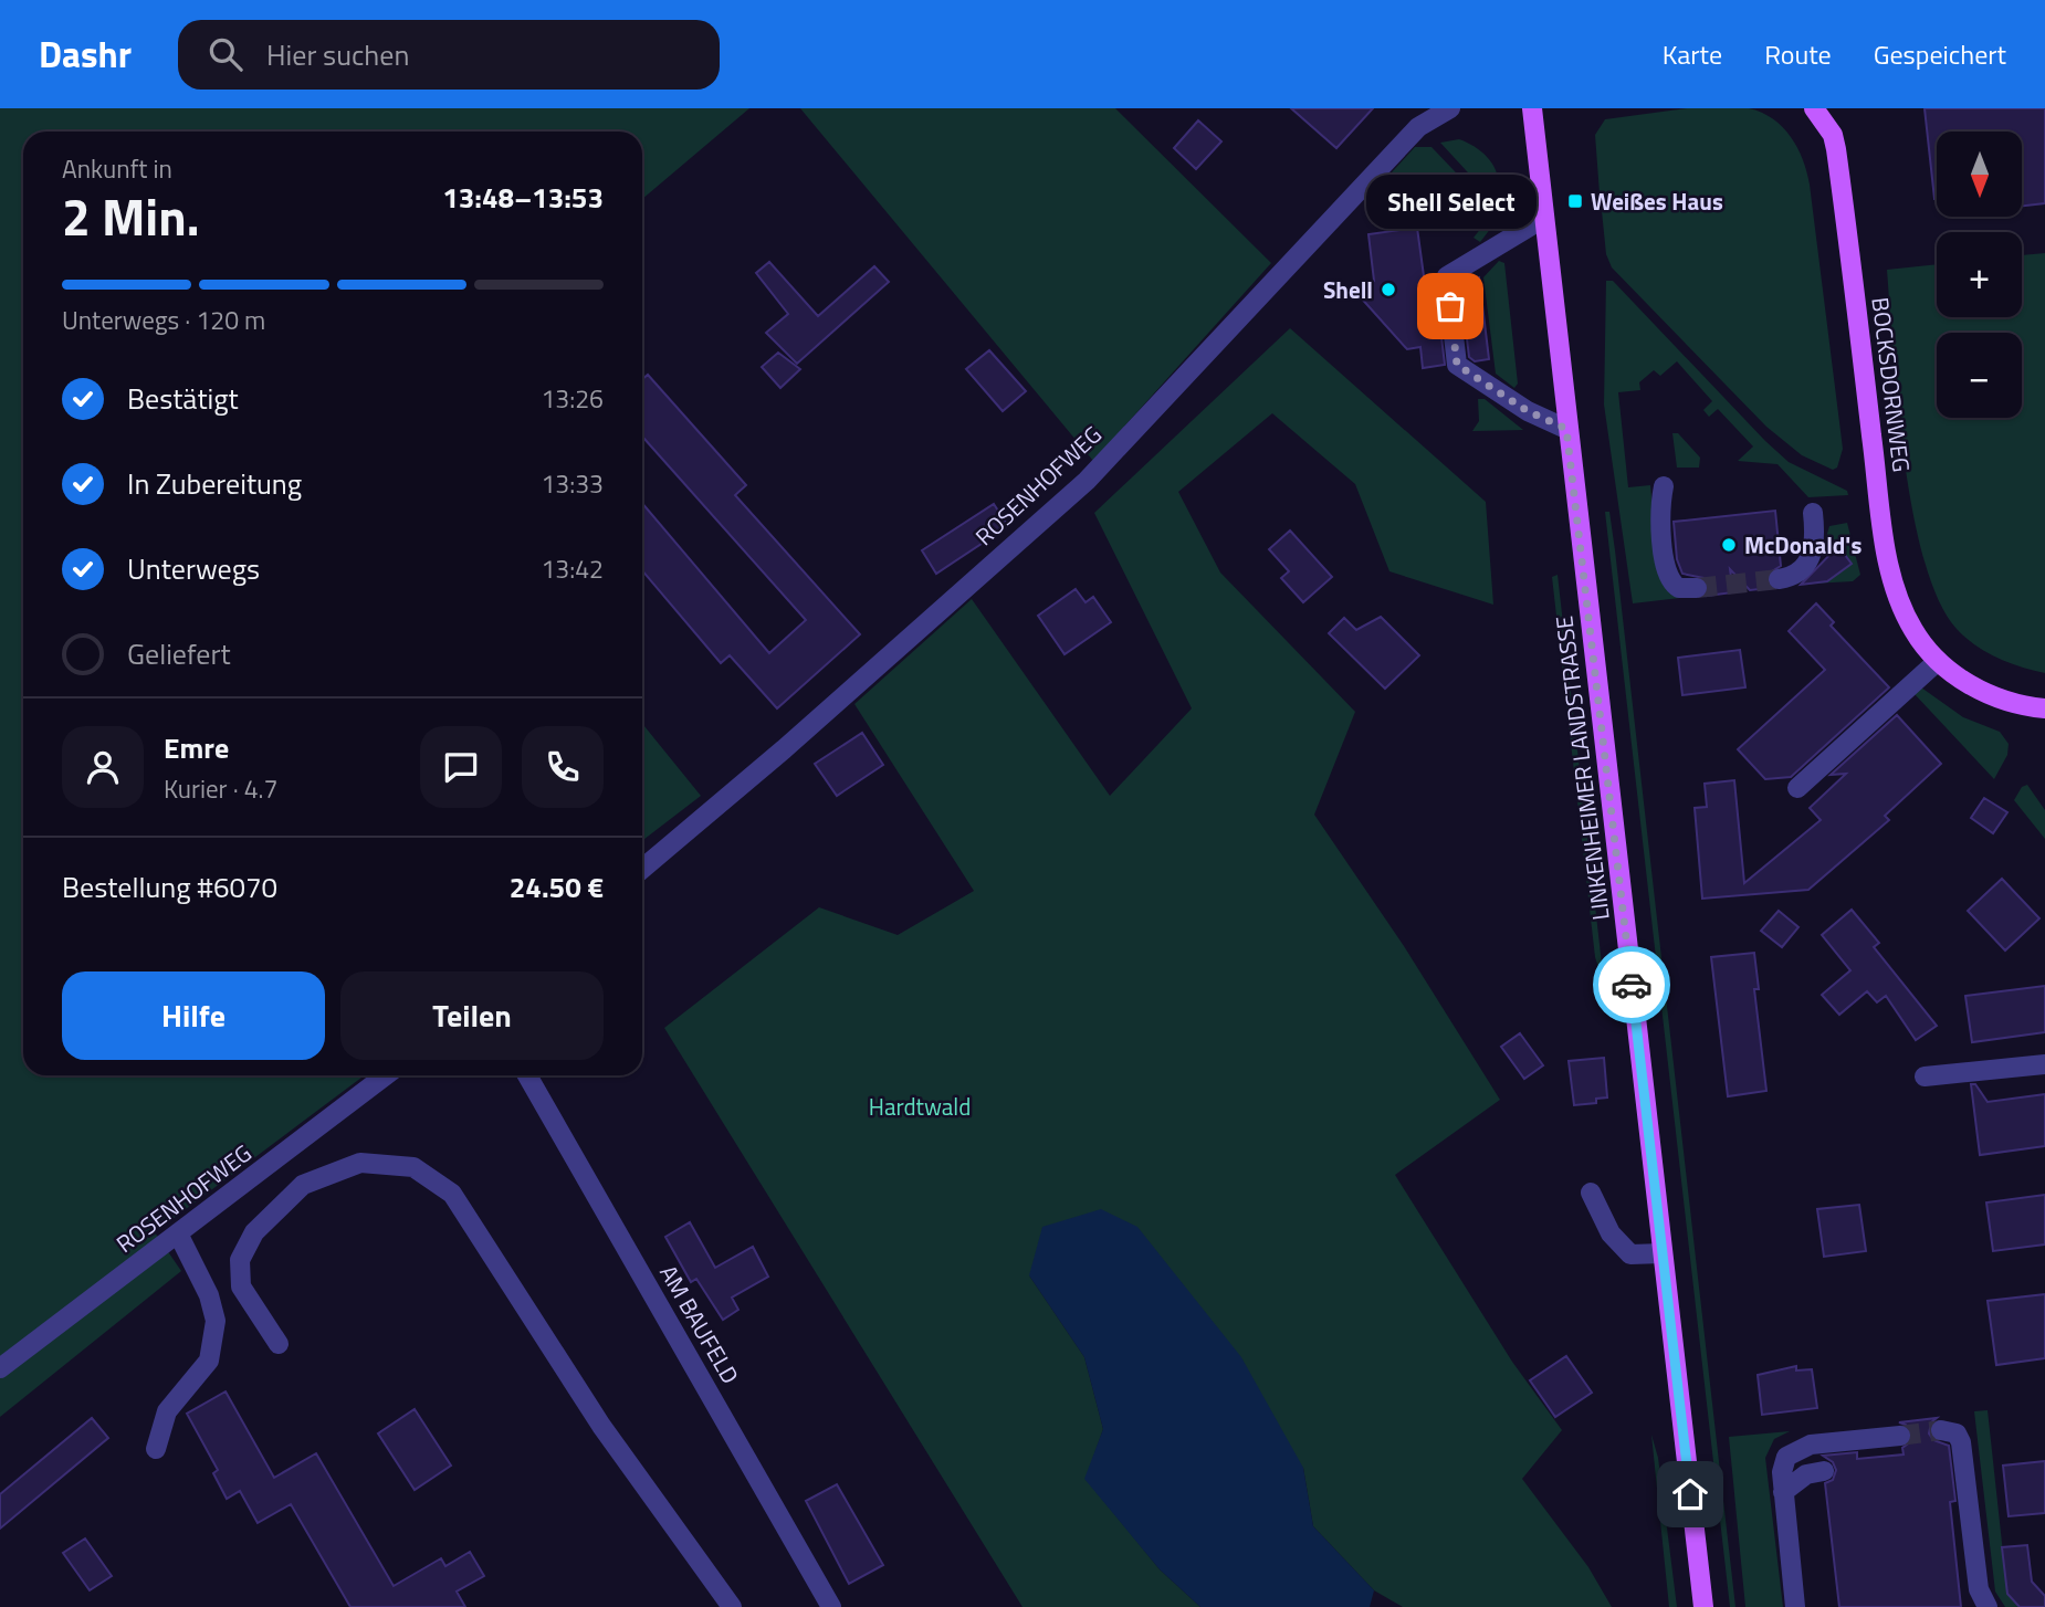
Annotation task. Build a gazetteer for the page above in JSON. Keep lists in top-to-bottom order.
{
  "streets": {
    "main road": ["BOCKSDORNWEG", "LINKENHEIMER LANDSTRASSE"],
    "street": ["ROSENHOFWEG", "AM BAUFELD"]
  },
  "parks": ["Hardtwald"],
  "places": {
    "transit": ["Weißes Haus"],
    "other": ["Shell", "Shell Select", "McDonald's"]
  },
  "north": "bottom",
  "page": {
    "header": "Dashr",
    "search": "Hier suchen",
    "nav": ["Karte", "Route", "Gespeichert"],
    "map_buttons": ["+", "−"],
    "heading": ["2 Min.", "Ankunft in", "13:48–13:53"],
    "panel": [
      "Emre",
      "Kurier · 4.7",
      "Bestellung #6070",
      "24.50 €"
    ],
    "bubble": "Shell Select",
    "bar": "Unterwegs · 120 m",
    "list": [
      ["Bestätigt", "13:26"],
      ["In Zubereitung", "13:33"],
      ["Unterwegs", "13:42"],
      "Geliefert"
    ],
    "buttons": ["Hilfe", "Teilen"]
  }
}
